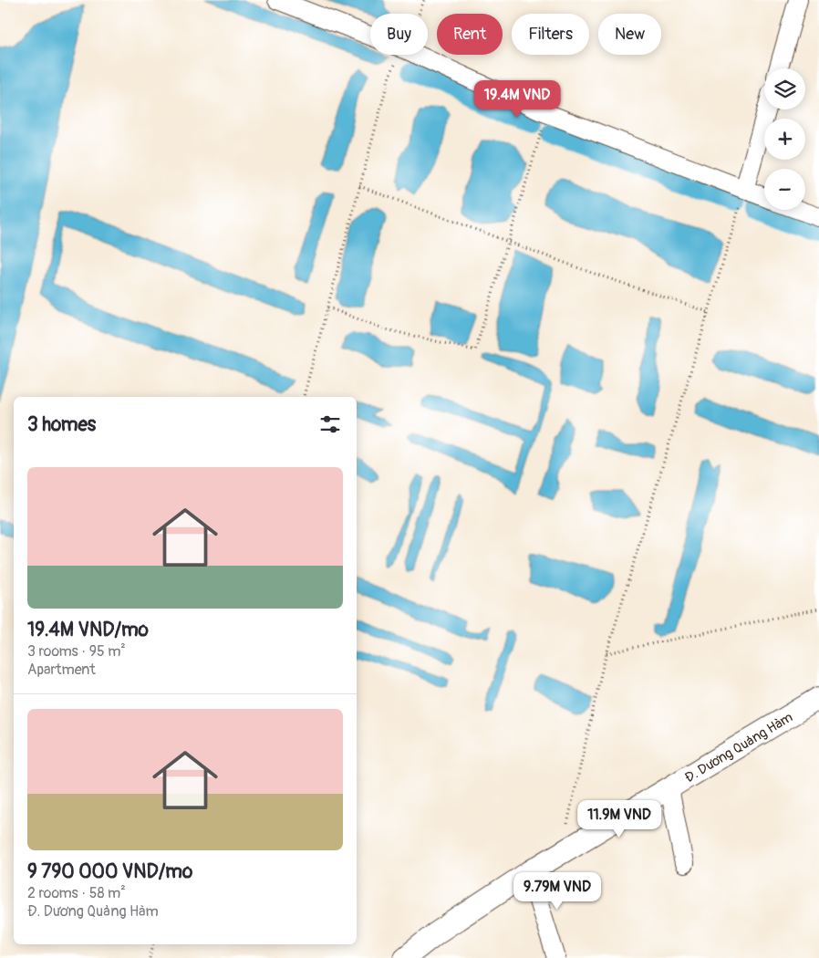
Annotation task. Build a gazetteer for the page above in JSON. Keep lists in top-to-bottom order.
{
  "streets": {
    "street": ["Đ. Dương Quảng Hàm"]
  },
  "page": {
    "chip": [
      "Buy",
      "Rent",
      "Filters",
      "New"
    ],
    "map_buttons": ["+", "−"],
    "price": ["19.4M VND", "11.9M VND", "9.79M VND"],
    "heading": "3 homes",
    "list": [
      {
        "name": "19.4M VND/mo",
        "note": "3 rooms · 95 m² · Apartment"
      },
      {
        "name": "9 790 000 VND/mo",
        "note": "2 rooms · 58 m² · Đ. Dương Quảng Hàm"
      }
    ]
  }
}
